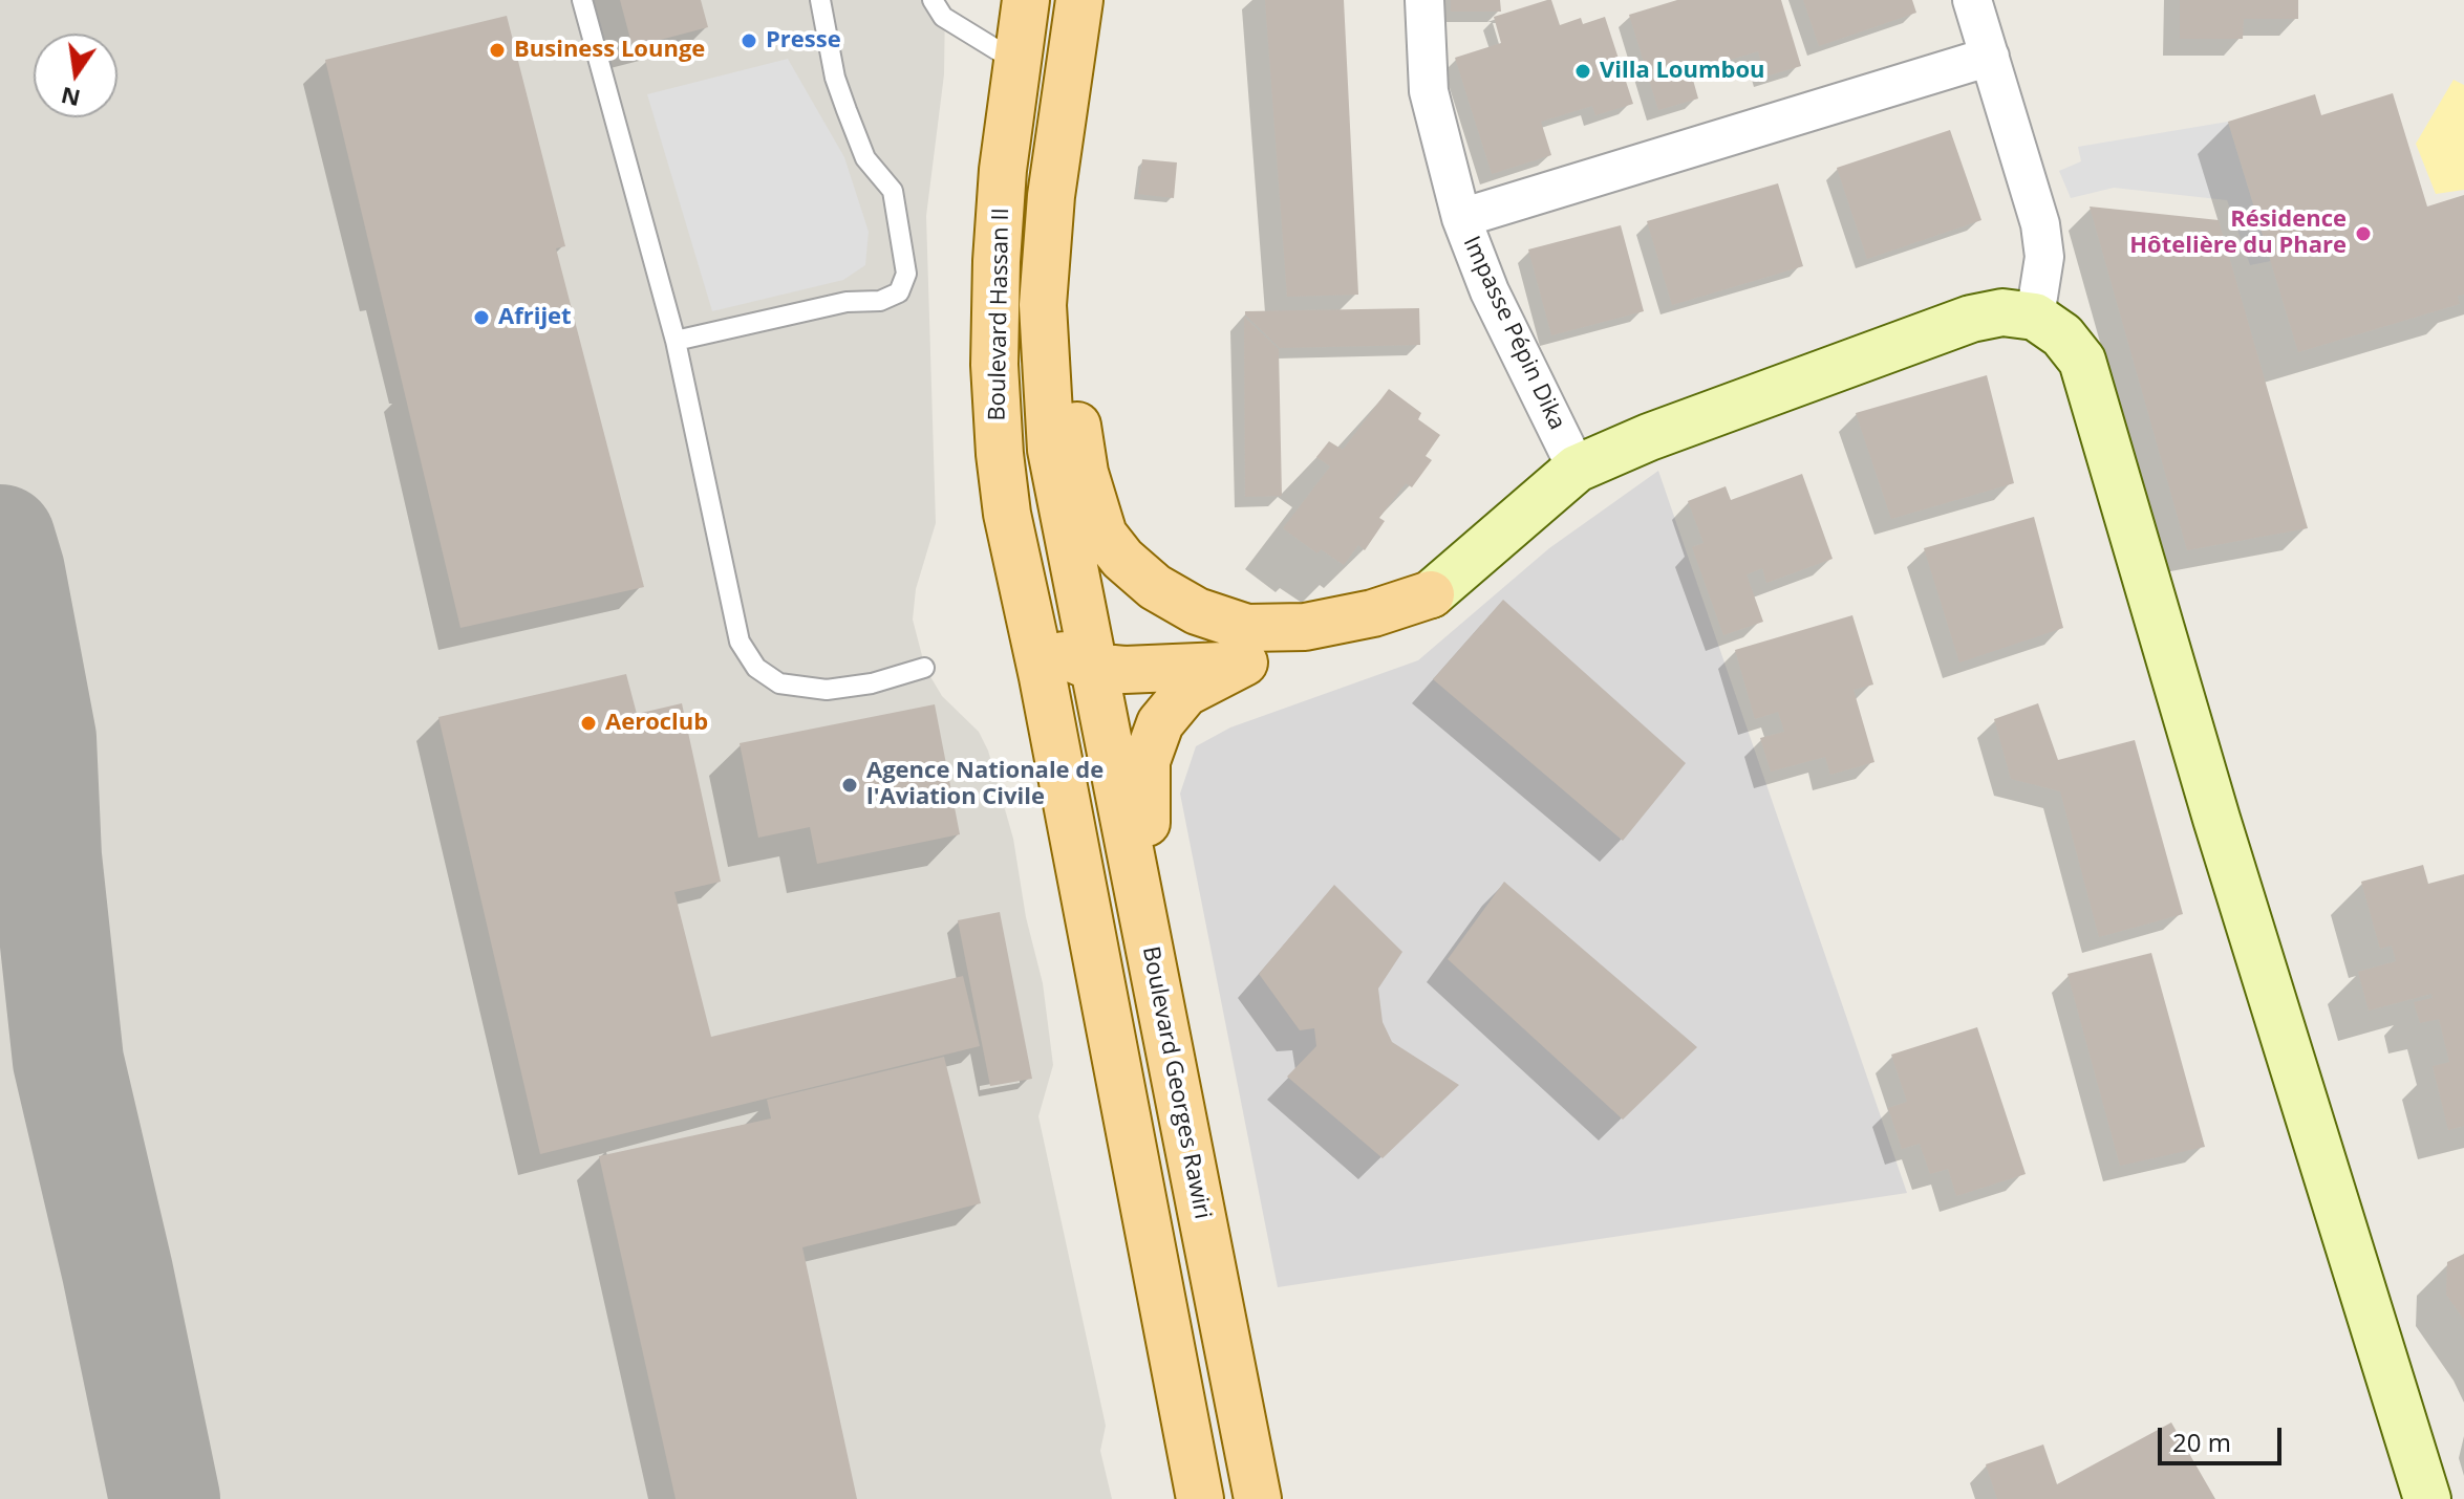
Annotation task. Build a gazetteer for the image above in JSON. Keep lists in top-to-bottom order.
{
  "streets": {
    "main road": ["Boulevard Hassan II", "Boulevard Georges Rawiri"],
    "street": ["Impasse Pépin Dika"]
  },
  "crossings": [
    ["Boulevard Hassan II", "Boulevard Georges Rawiri"]
  ],
  "places": [
    "Presse",
    "Business Lounge",
    "Villa Loumbou",
    "Résidence Hôtelière du Phare",
    "Afrijet",
    "Aeroclub",
    "Agence Nationale de l'Aviation Civile"
  ],
  "scale_bar": "20 m",
  "north": "bottom"
}
